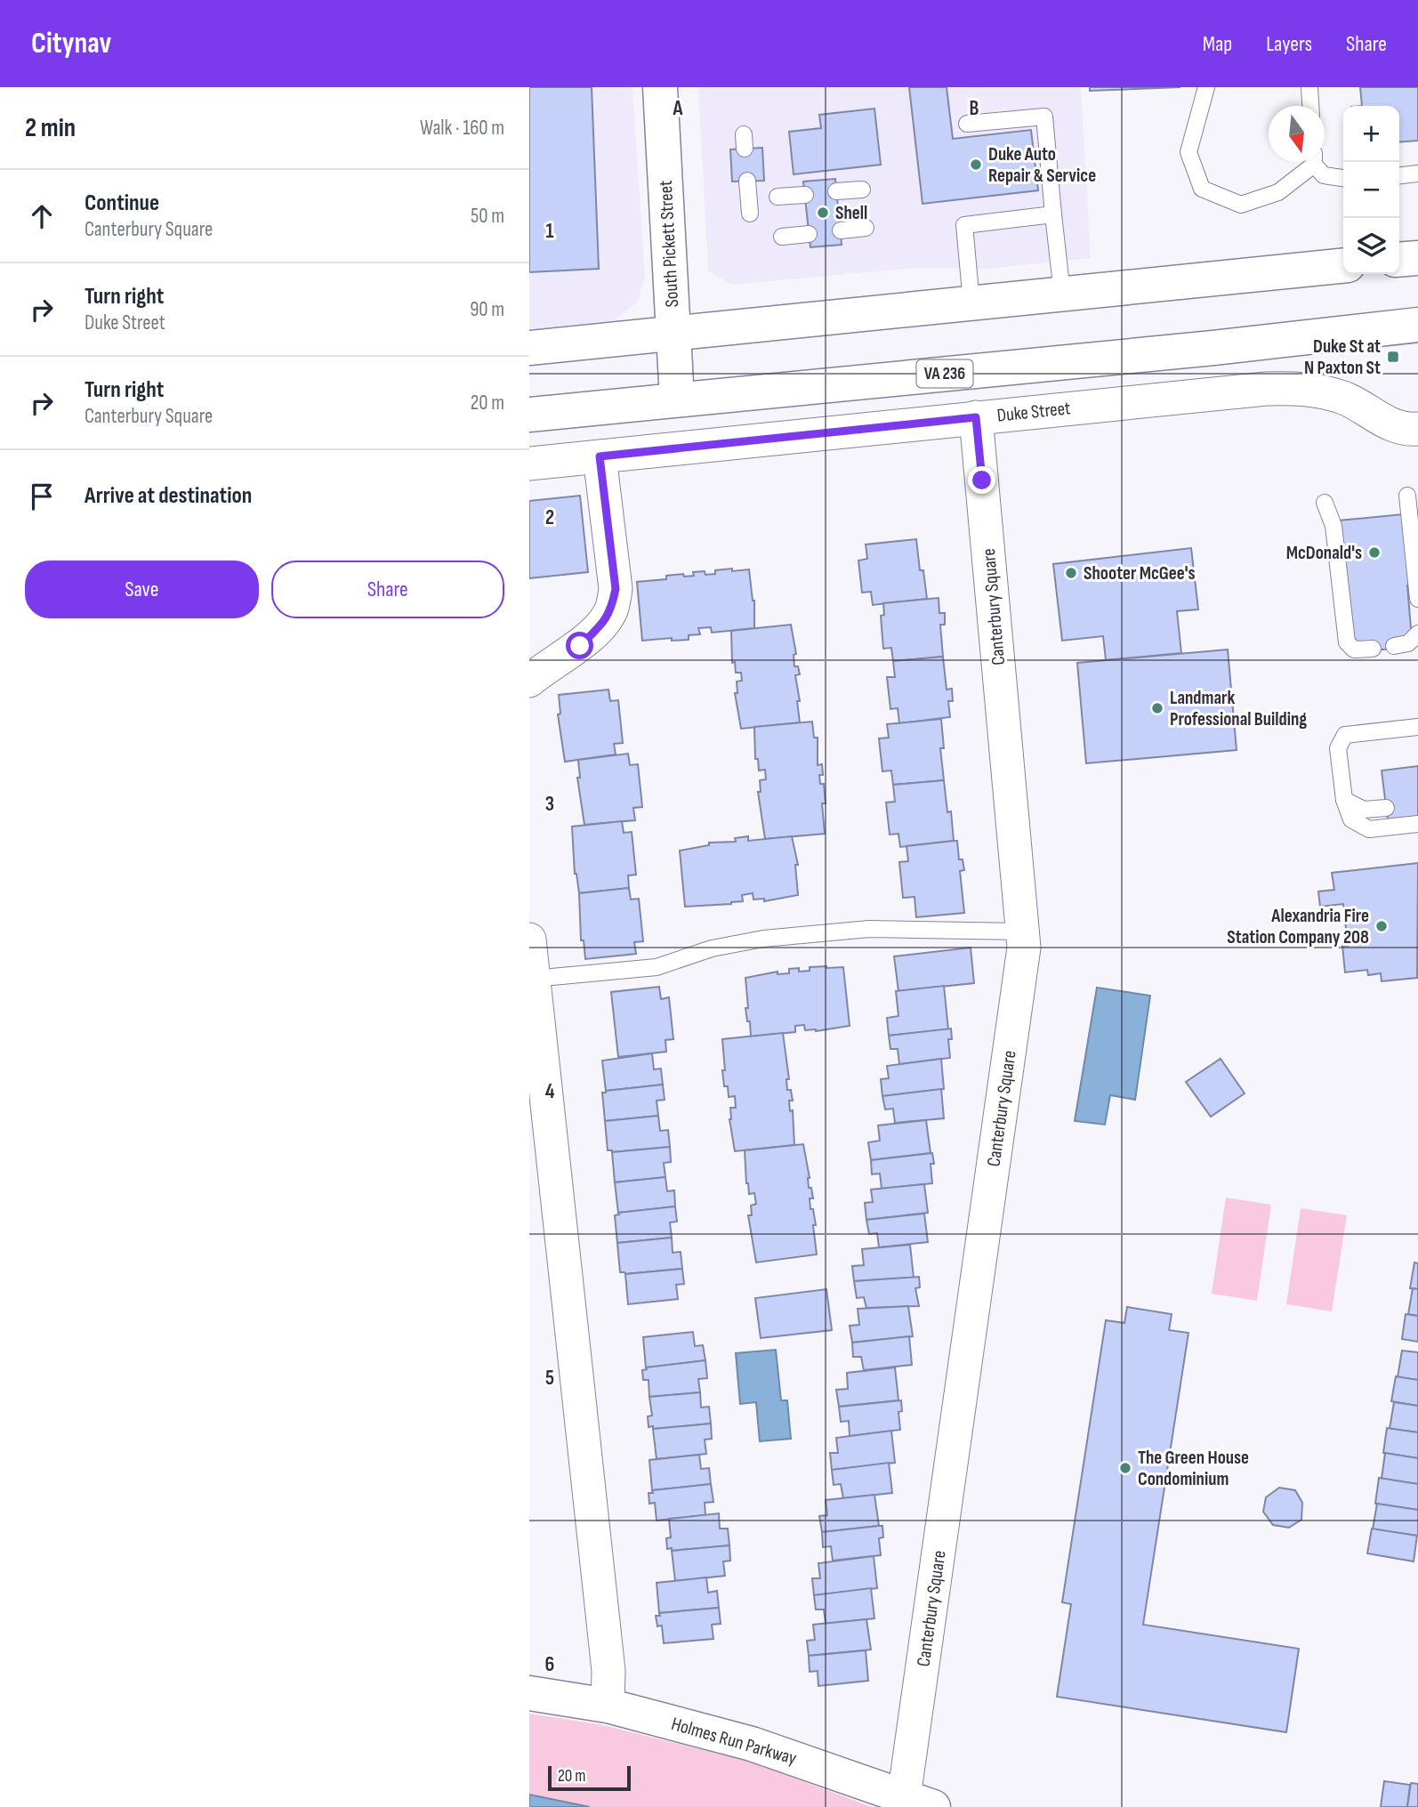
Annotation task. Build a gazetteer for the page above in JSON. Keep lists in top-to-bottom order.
{
  "streets": {
    "main road": ["South Pickett Street", "VA 236", "Holmes Run Parkway"],
    "street": ["Duke Street", "Canterbury Square"]
  },
  "crossings": [
    ["South Pickett Street", "VA 236"],
    ["Duke Street", "Canterbury Square"],
    ["Canterbury Square", "Holmes Run Parkway"]
  ],
  "places": {
    "other": [
      "Duke Auto Repair & Service",
      "Shell",
      "McDonald's",
      "Shooter McGee's",
      "Landmark Professional Building",
      "Alexandria Fire Station Company 208",
      "The Green House Condominium"
    ],
    "transit": ["Duke St at N Paxton St"]
  },
  "scale_bar": "20 m",
  "north": "bottom",
  "page": {
    "header": "Citynav",
    "nav": ["Map", "Layers", "Share"],
    "heading": ["2 min", "Walk · 160 m"],
    "map_buttons": ["+", "−"],
    "list": [
      ["Continue", "Canterbury Square", "50 m"],
      ["Turn right", "Duke Street", "90 m"],
      ["Turn right", "Canterbury Square", "20 m"],
      "Arrive at destination"
    ],
    "buttons": ["Save", "Share"],
    "scale": "20 m"
  },
  "grid": {
    "columns": ["A", "B"],
    "rows": [
      "1",
      "2",
      "3",
      "4",
      "5",
      "6"
    ]
  }
}
